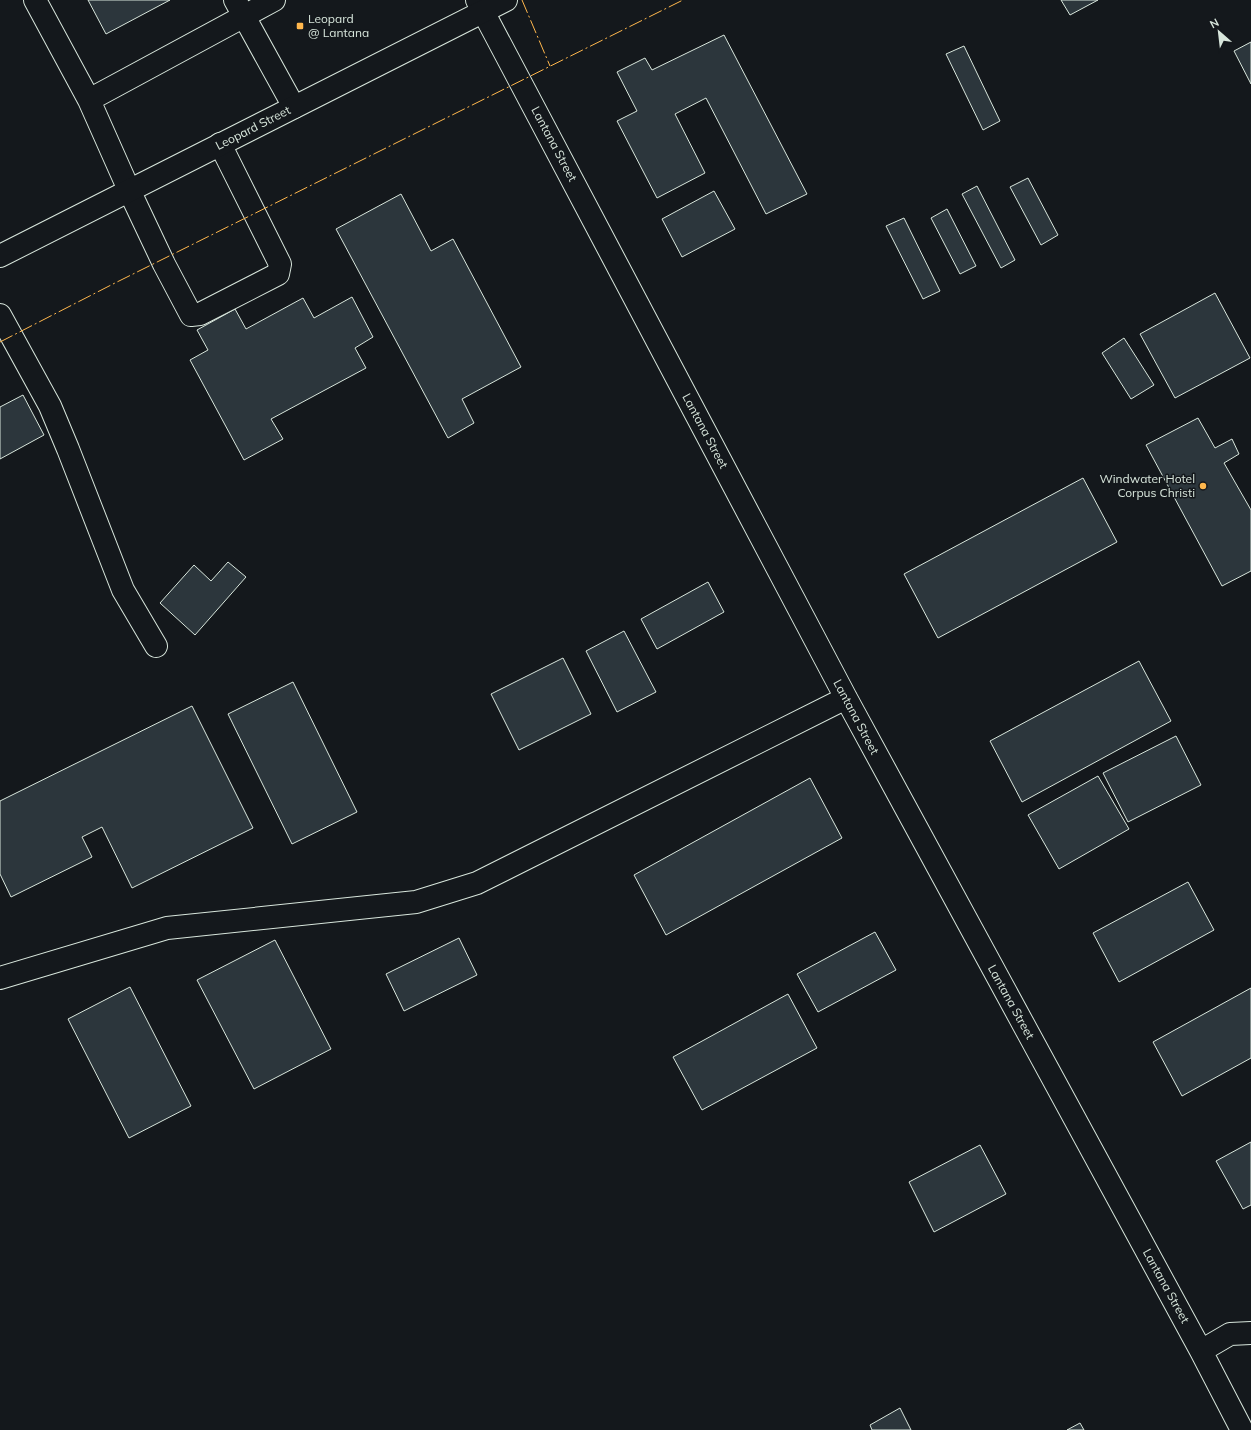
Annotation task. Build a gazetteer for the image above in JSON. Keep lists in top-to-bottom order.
{
  "streets": {
    "street": ["Leopard Street", "Lantana Street"]
  },
  "crossings": [
    ["Leopard Street", "Lantana Street"]
  ],
  "places": {
    "transit": ["Leopard @ Lantana"],
    "other": ["Windwater Hotel Corpus Christi"]
  },
  "north": "top left"
}
